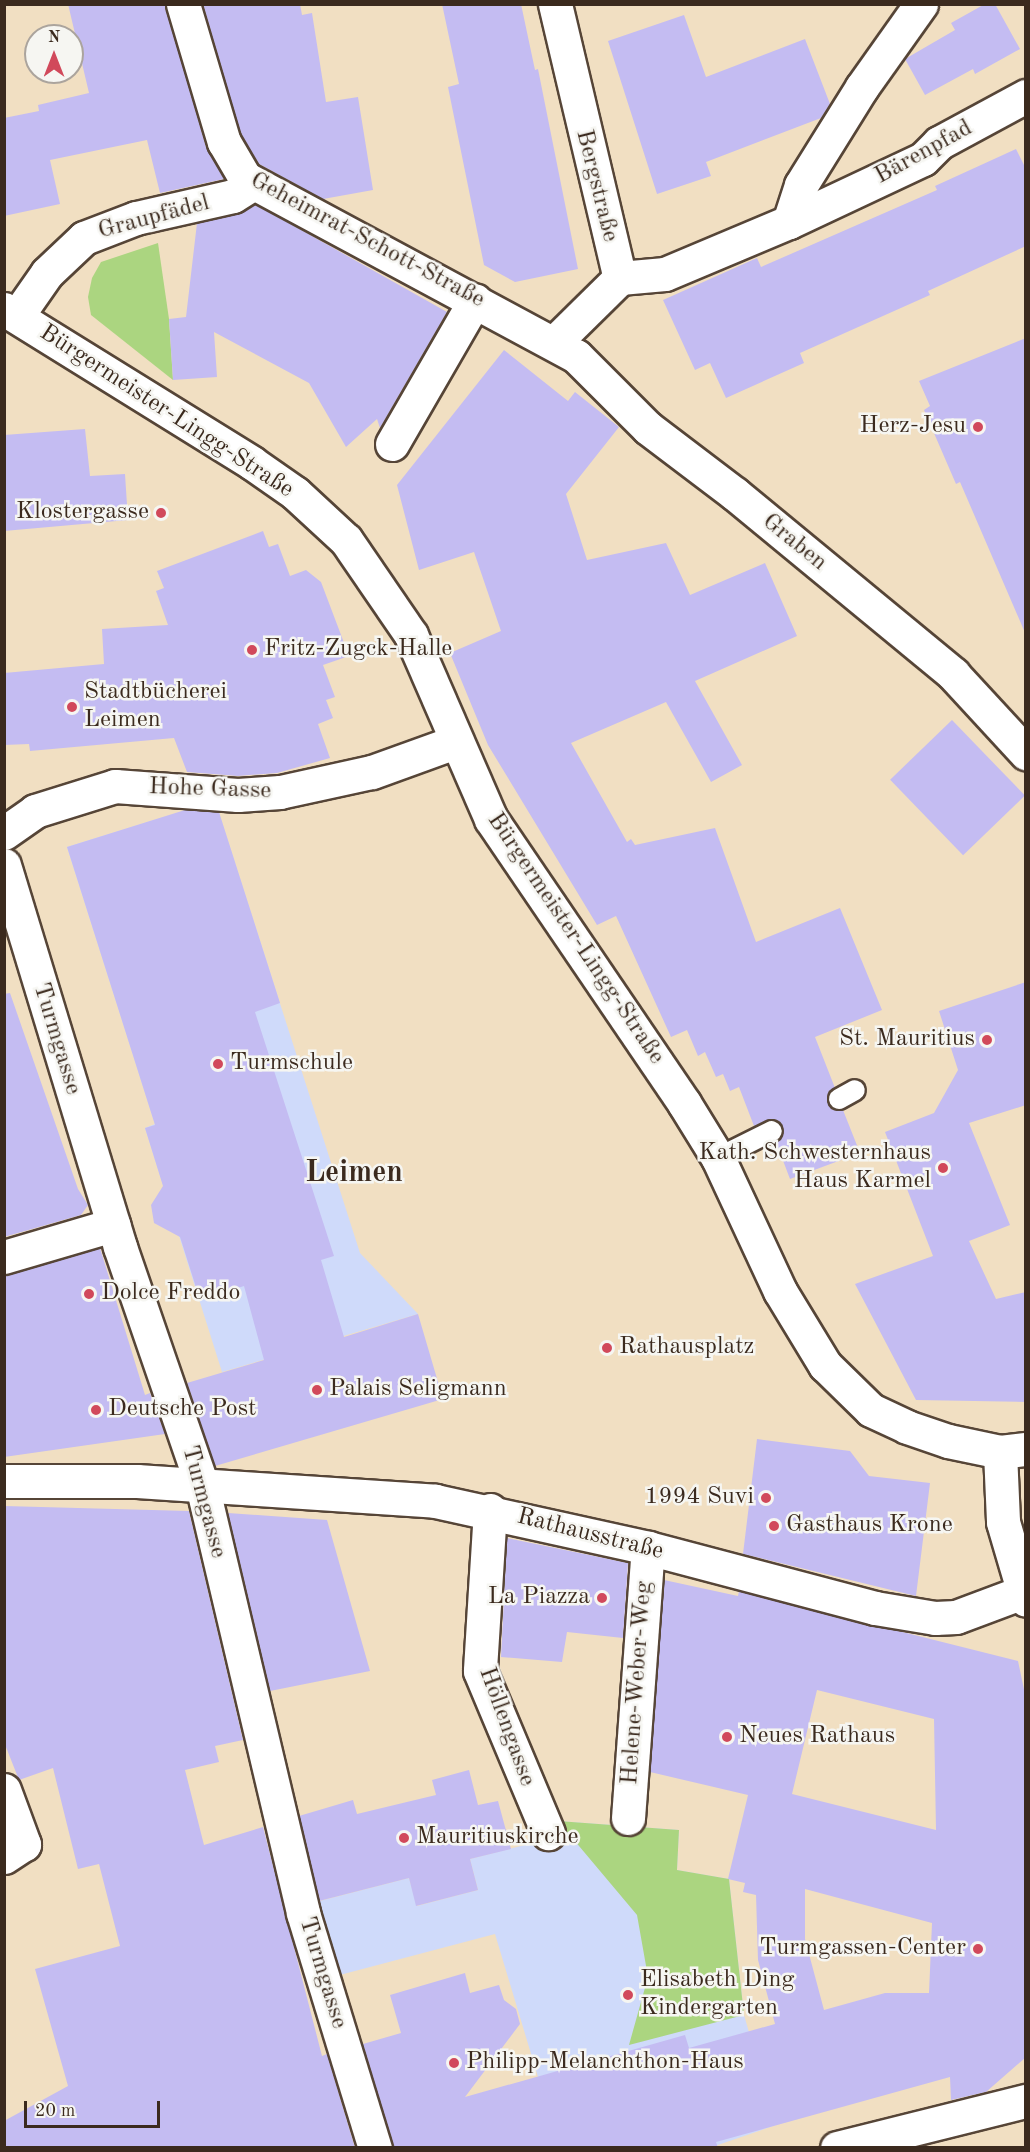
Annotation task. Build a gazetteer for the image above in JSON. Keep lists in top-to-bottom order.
{
  "streets": {
    "street": [
      "Bärenpfad",
      "Bergstraße",
      "Graupfädel",
      "Geheimrat-Schott-Straße",
      "Bürgermeister-Lingg-Straße",
      "Graben",
      "Hohe Gasse",
      "Turmgasse",
      "Rathausstraße",
      "Helene-Weber-Weg",
      "Höllengasse"
    ]
  },
  "crossings": [
    ["Bärenpfad", "Bergstraße"],
    ["Graupfädel", "Geheimrat-Schott-Straße"],
    ["Graupfädel", "Bürgermeister-Lingg-Straße"],
    ["Geheimrat-Schott-Straße", "Graben"],
    ["Bürgermeister-Lingg-Straße", "Hohe Gasse"],
    ["Bürgermeister-Lingg-Straße", "Rathausstraße"],
    ["Turmgasse", "Rathausstraße"],
    ["Rathausstraße", "Helene-Weber-Weg"],
    ["Rathausstraße", "Höllengasse"]
  ],
  "districts": ["Leimen"],
  "places": [
    "Herz-Jesu",
    "Klostergasse",
    "Fritz-Zugck-Halle",
    "Stadtbücherei Leimen",
    "St. Mauritius",
    "Turmschule",
    "Kath. Schwesternhaus Haus Karmel",
    "Dolce Freddo",
    "Rathausplatz",
    "Palais Seligmann",
    "Deutsche Post",
    "1994 Suvi",
    "Gasthaus Krone",
    "La Piazza",
    "Neues Rathaus",
    "Mauritiuskirche",
    "Turmgassen-Center",
    "Elisabeth Ding Kindergarten",
    "Philipp-Melanchthon-Haus"
  ],
  "scale_bar": "20 m",
  "north": "top"
}
